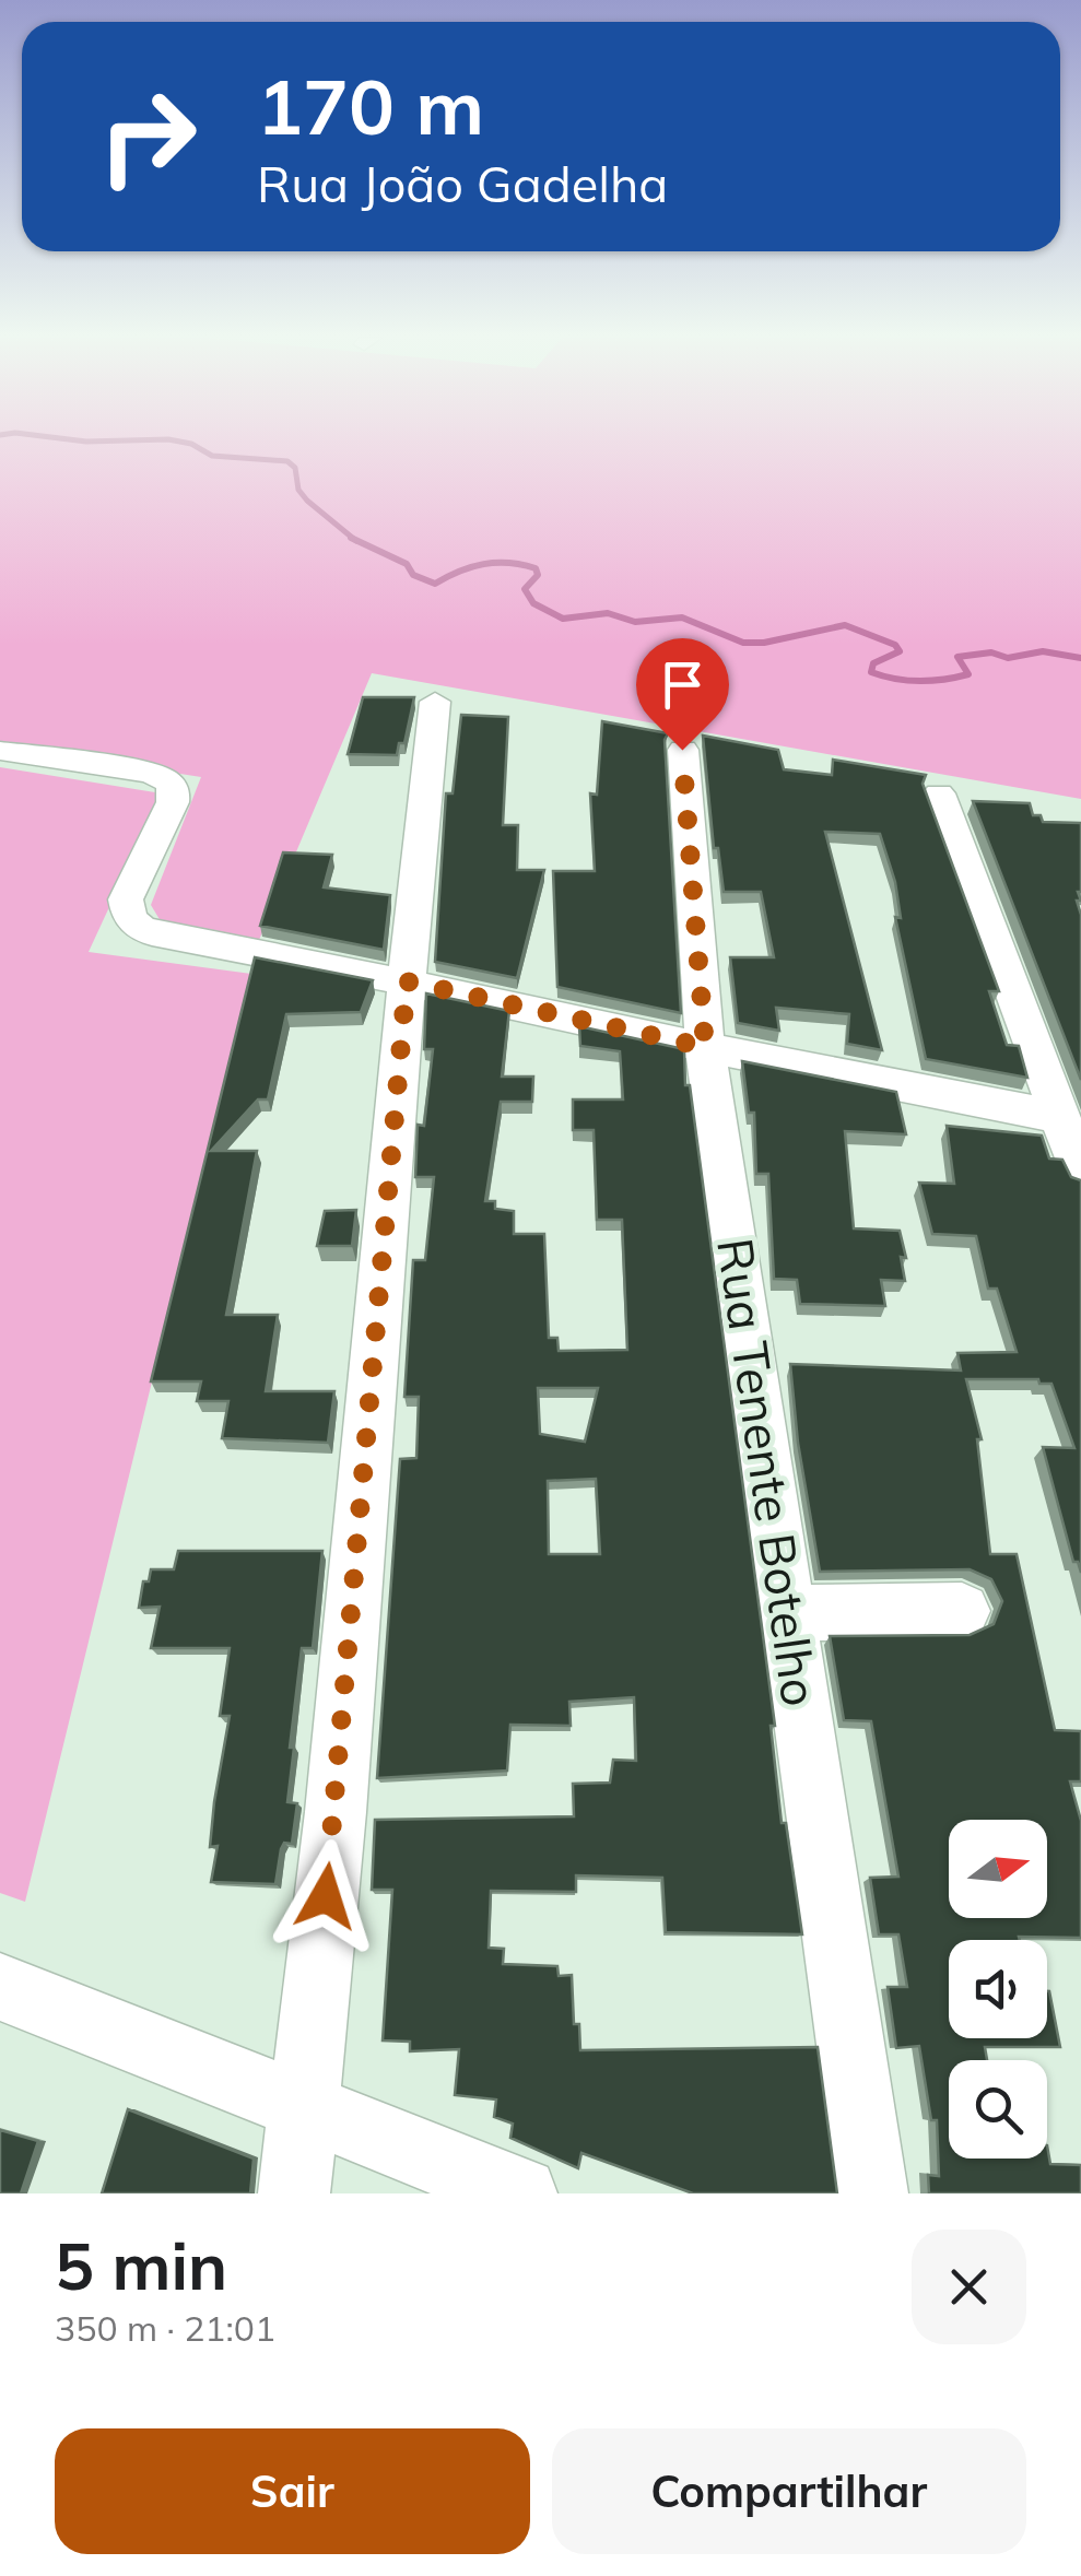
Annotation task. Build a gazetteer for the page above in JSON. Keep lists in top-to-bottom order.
{
  "streets": {
    "street": ["Rua Tenente Botelho"]
  },
  "north": "right",
  "page": {
    "turn": ["170 m", "Rua João Gadelha"],
    "heading": ["5 min", "350 m · 21:01"],
    "buttons": ["Sair", "Compartilhar"]
  }
}
